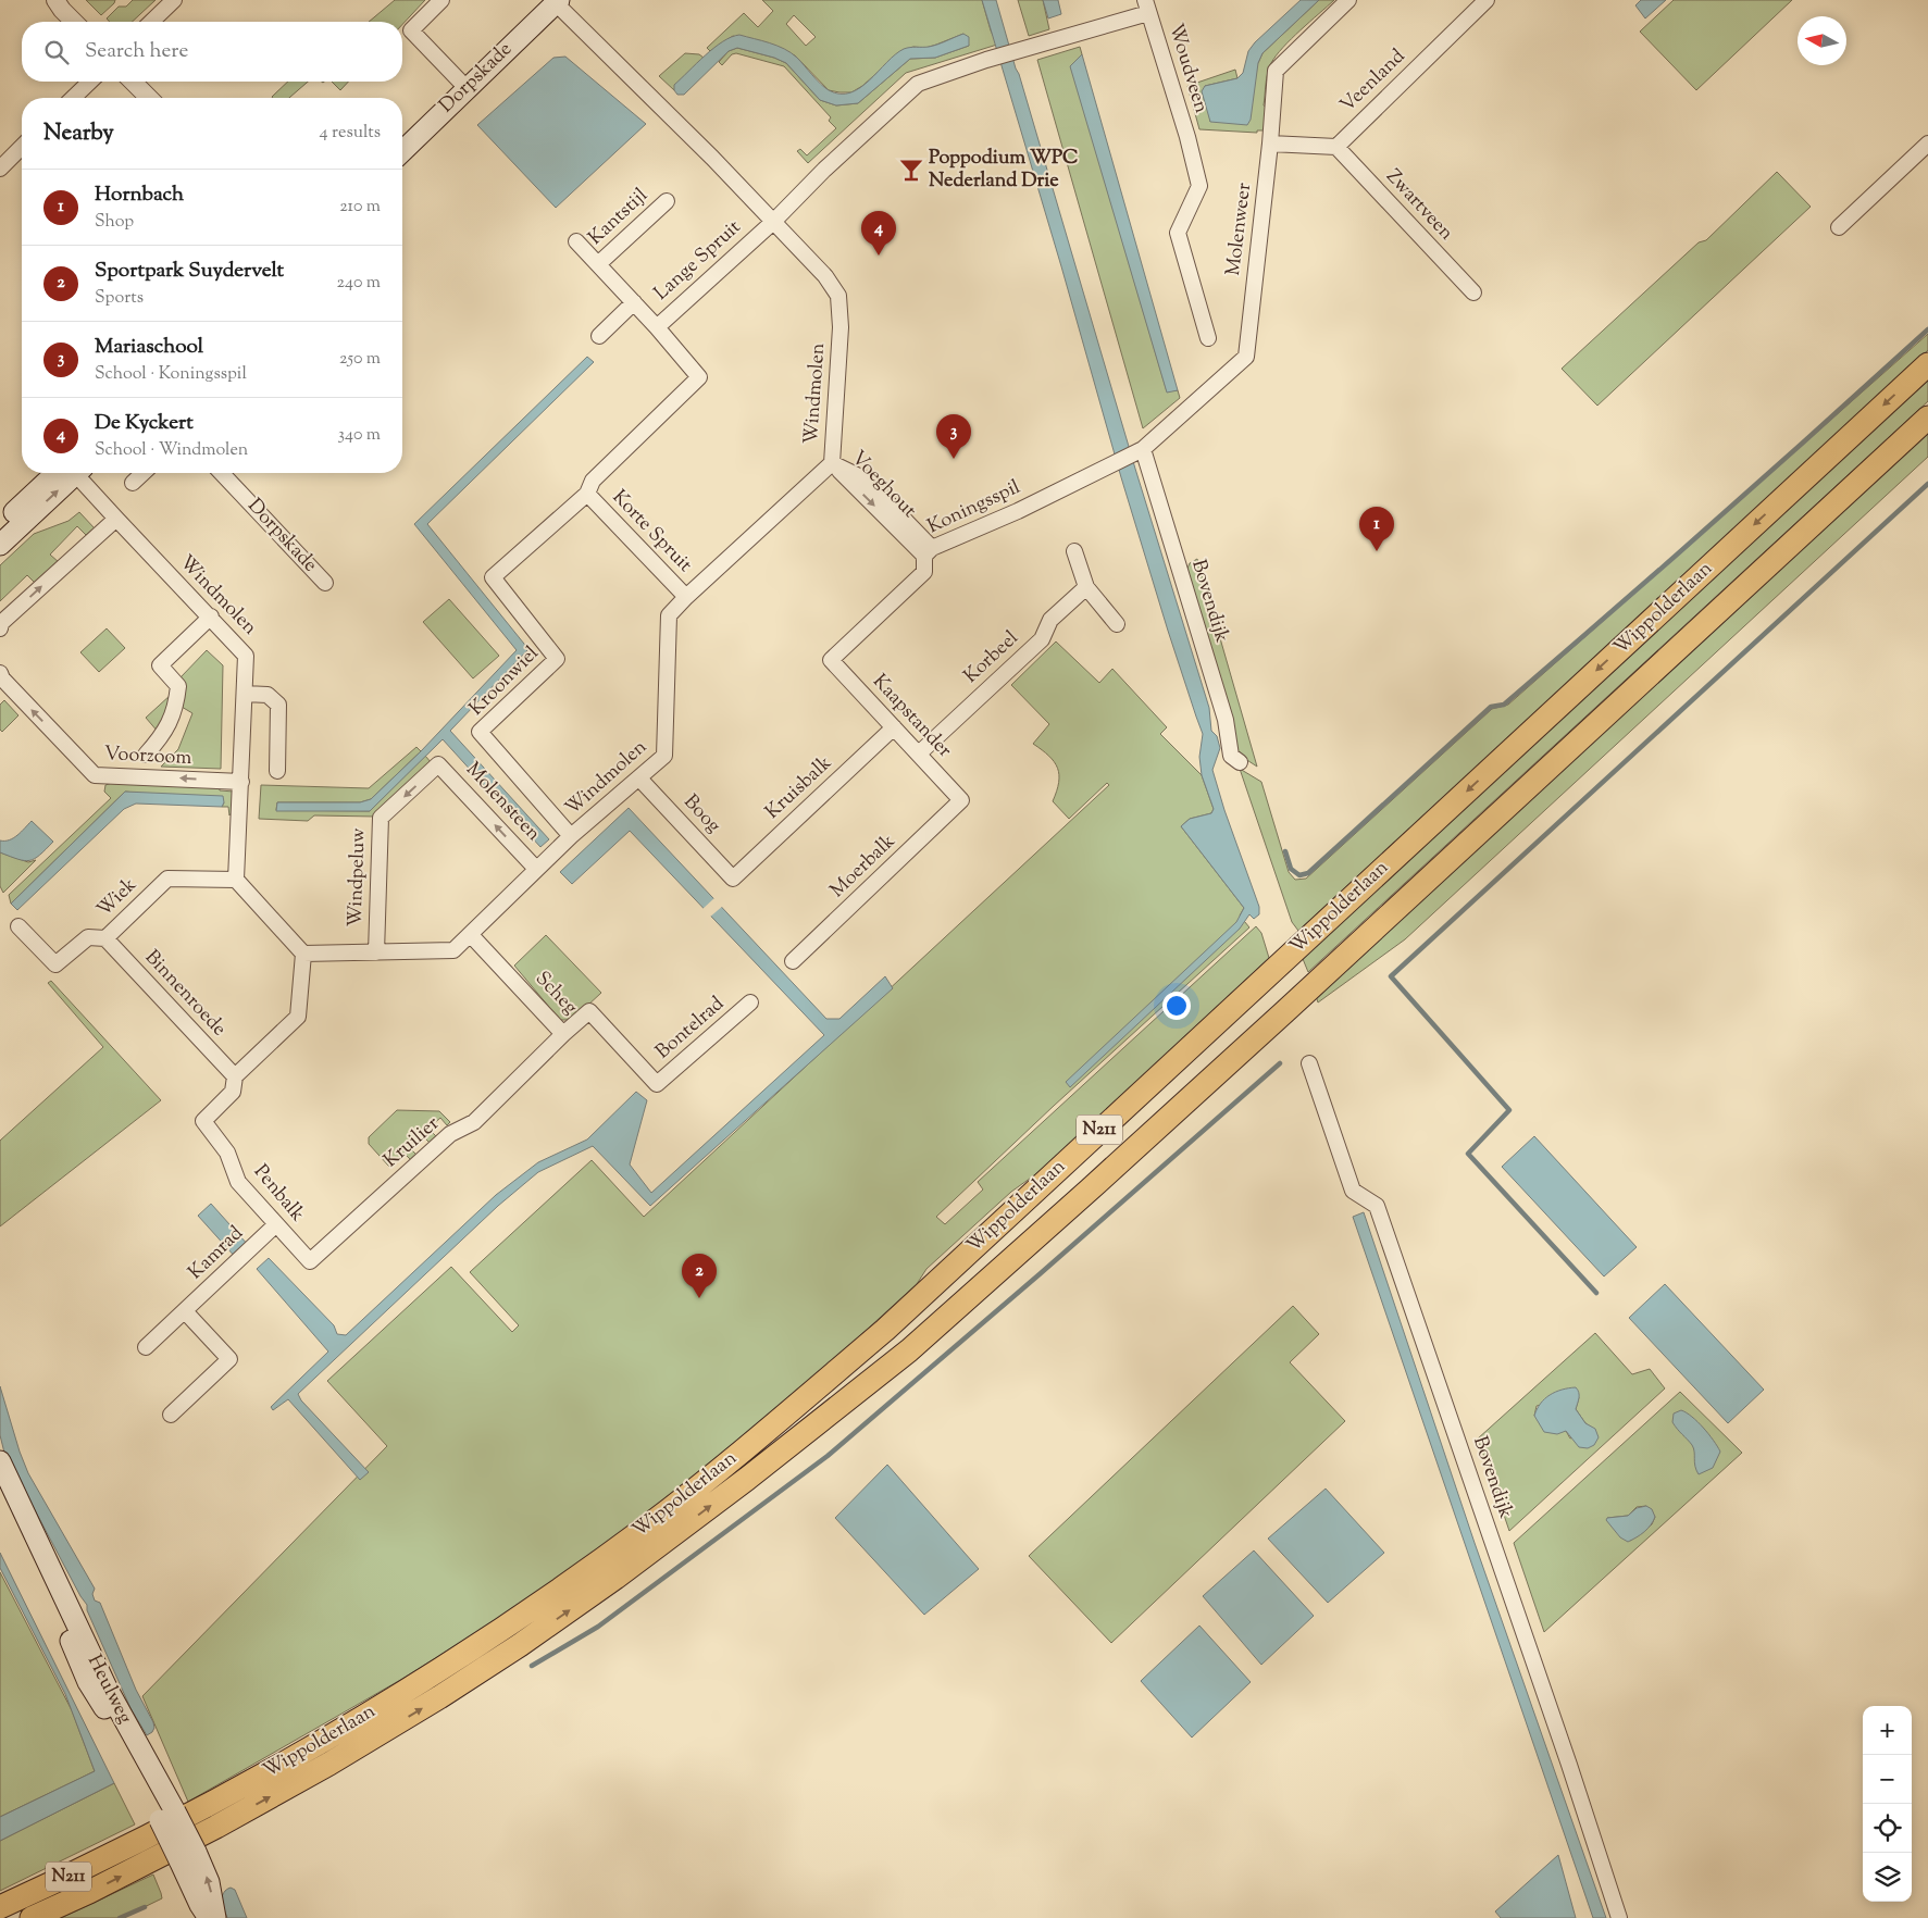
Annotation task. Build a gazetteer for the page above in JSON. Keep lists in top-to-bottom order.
{
  "streets": {
    "main road": [
      "Dorpskade",
      "Wippolderlaan",
      "N211",
      "Heulweg"
    ],
    "street": [
      "Woudveen",
      "Veenland",
      "Zwartveen",
      "Kantstijl",
      "Molenweer",
      "Lange Spruit",
      "Windmolen",
      "Voeghout",
      "Koningsspil",
      "Korte Spruit",
      "Bovendijk",
      "Korbeel",
      "Kroonwiel",
      "Kaapstander",
      "Voorzoom",
      "Kruisbalk",
      "Molensteen",
      "Boog",
      "Moerbalk",
      "Windpeluw",
      "Wiek",
      "Binnenroede",
      "Scheg",
      "Bontelrad",
      "Kruilier",
      "Penbalk",
      "Kamrad"
    ]
  },
  "crossings": [
    ["Woudveen", "Lange Spruit"],
    ["Dorpskade", "Windmolen"],
    ["Veenland", "Zwartveen"],
    ["Kantstijl", "Lange Spruit"],
    ["Molenweer", "Koningsspil"],
    ["Molenweer", "Bovendijk"],
    ["Lange Spruit", "Windmolen"],
    ["Lange Spruit", "Korte Spruit"],
    ["Lange Spruit", "Kroonwiel"],
    ["Windmolen", "Voeghout"],
    ["Windmolen", "Korte Spruit"],
    ["Windmolen", "Kroonwiel"],
    ["Windmolen", "Voorzoom"],
    ["Windmolen", "Molensteen"],
    ["Windmolen", "Boog"],
    ["Windmolen", "Windpeluw"],
    ["Windmolen", "Wiek"],
    ["Windmolen", "Scheg"],
    ["Voeghout", "Koningsspil"],
    ["Koningsspil", "Bovendijk"],
    ["Koningsspil", "Kaapstander"],
    ["Korbeel", "Kaapstander"],
    ["Kaapstander", "Kruisbalk"],
    ["Kaapstander", "Moerbalk"],
    ["Kruisbalk", "Boog"],
    ["Molensteen", "Windpeluw"],
    ["Wiek", "Binnenroede"],
    ["Binnenroede", "Penbalk"],
    ["Scheg", "Bontelrad"],
    ["Scheg", "Kruilier"],
    ["Kruilier", "Penbalk"],
    ["Penbalk", "Kamrad"]
  ],
  "one_way": ["Voorzoom", "Molensteen", "Windpeluw"],
  "places": {
    "bar": ["Poppodium WPC Nederland Drie"]
  },
  "north": "left",
  "page": {
    "search": "Search here",
    "heading": ["Nearby", "4 results"],
    "list": [
      {
        "mark": "1",
        "name": "Hornbach",
        "note": "Shop",
        "value": "210 m"
      },
      {
        "mark": "2",
        "name": "Sportpark Suydervelt",
        "note": "Sports",
        "value": "240 m"
      },
      {
        "mark": "3",
        "name": "Mariaschool",
        "note": "School · Koningsspil",
        "value": "250 m"
      },
      {
        "mark": "4",
        "name": "De Kyckert",
        "note": "School · Windmolen",
        "value": "340 m"
      }
    ],
    "pins": [
      "4",
      "3",
      "1",
      "2"
    ],
    "map_buttons": ["+", "−"]
  }
}
